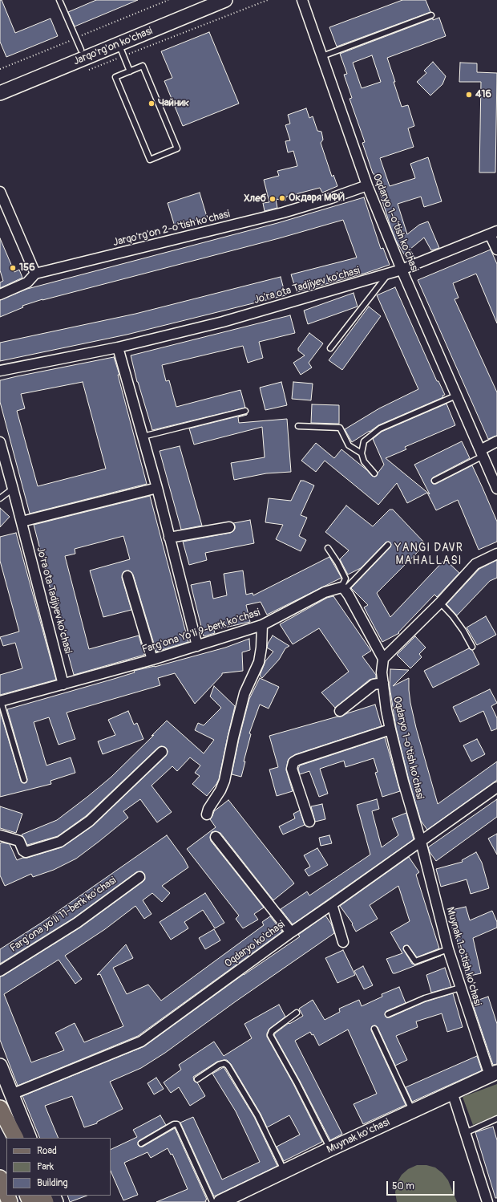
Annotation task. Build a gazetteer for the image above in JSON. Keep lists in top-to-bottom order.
{
  "streets": {
    "main road": ["Jarqo'rg'on ko'chasi", "Muynak ko'chasi"],
    "street": [
      "Oqdaryo 1-o'tish ko'chasi",
      "Jarqo'rg'on 2-o'tish ko'chasi",
      "Jo'ra ota Tadjiyev ko'chasi",
      "Farg'ona Yo'li 9-berk ko'chasi",
      "Farg'ona yo'li 11-berk ko'chasi",
      "Oqdaryo ko'chasi",
      "Muynak 1-o'tish ko'chasi"
    ]
  },
  "crossings": [
    ["Oqdaryo 1-o'tish ko'chasi", "Jarqo'rg'on 2-o'tish ko'chasi"],
    ["Oqdaryo 1-o'tish ko'chasi", "Jo'ra ota Tadjiyev ko'chasi"],
    ["Oqdaryo 1-o'tish ko'chasi", "Oqdaryo ko'chasi"],
    ["Oqdaryo 1-o'tish ko'chasi", "Muynak 1-o'tish ko'chasi"],
    ["Jo'ra ota Tadjiyev ko'chasi", "Farg'ona Yo'li 9-berk ko'chasi"],
    ["Oqdaryo ko'chasi", "Muynak 1-o'tish ko'chasi"],
    ["Muynak 1-o'tish ko'chasi", "Muynak ko'chasi"]
  ],
  "districts": ["YANGI DAVR MAHALLASI"],
  "places": [
    "416",
    "Чайник",
    "Окдаря МФЙ",
    "Хлеб",
    "156"
  ],
  "legend": ["Road", "Park", "Building"],
  "scale_bar": "50 m"
}
